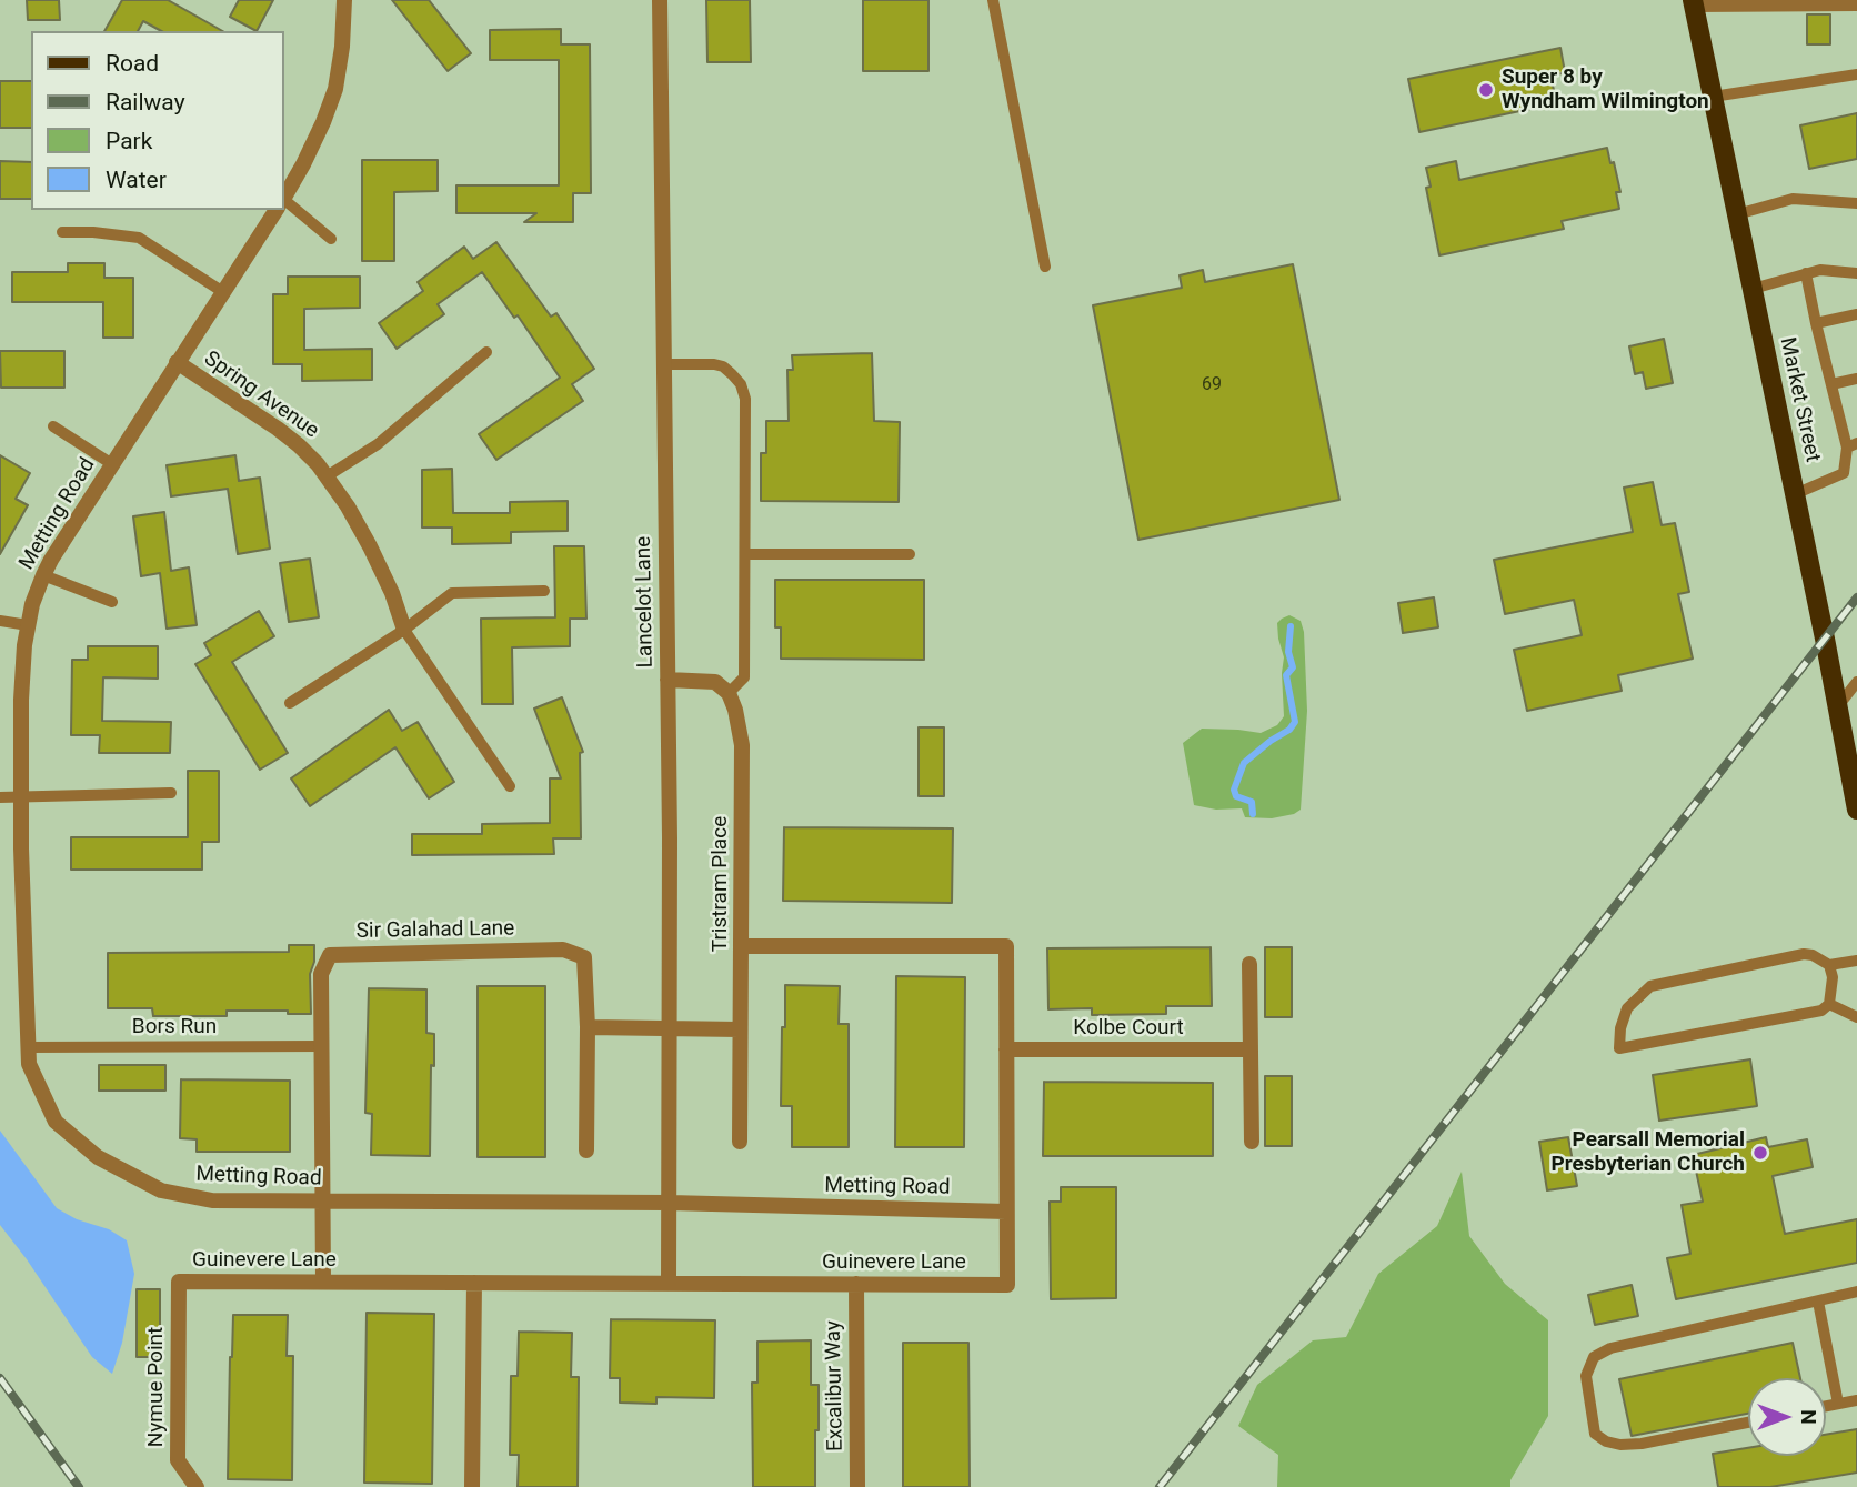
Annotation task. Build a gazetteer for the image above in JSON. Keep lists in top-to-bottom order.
{
  "streets": {
    "main road": ["Market Street"],
    "street": [
      "Spring Avenue",
      "Metting Road",
      "Lancelot Lane",
      "Tristram Place",
      "Sir Galahad Lane",
      "Kolbe Court",
      "Guinevere Lane",
      "Excalibur Way",
      "Nymue Point"
    ],
    "lane": ["Bors Run"]
  },
  "crossings": [
    ["Spring Avenue", "Metting Road"],
    ["Metting Road", "Lancelot Lane"],
    ["Metting Road", "Sir Galahad Lane"],
    ["Metting Road", "Bors Run"],
    ["Metting Road", "Guinevere Lane"],
    ["Lancelot Lane", "Guinevere Lane"],
    ["Tristram Place", "Guinevere Lane"],
    ["Sir Galahad Lane", "Bors Run"],
    ["Sir Galahad Lane", "Guinevere Lane"],
    ["Kolbe Court", "Guinevere Lane"],
    ["Guinevere Lane", "Excalibur Way"],
    ["Guinevere Lane", "Nymue Point"]
  ],
  "places": ["Super 8 by Wyndham Wilmington", "Pearsall Memorial Presbyterian Church"],
  "house_numbers": ["69"],
  "legend": [
    "Road",
    "Railway",
    "Park",
    "Water"
  ],
  "north": "right"
}
